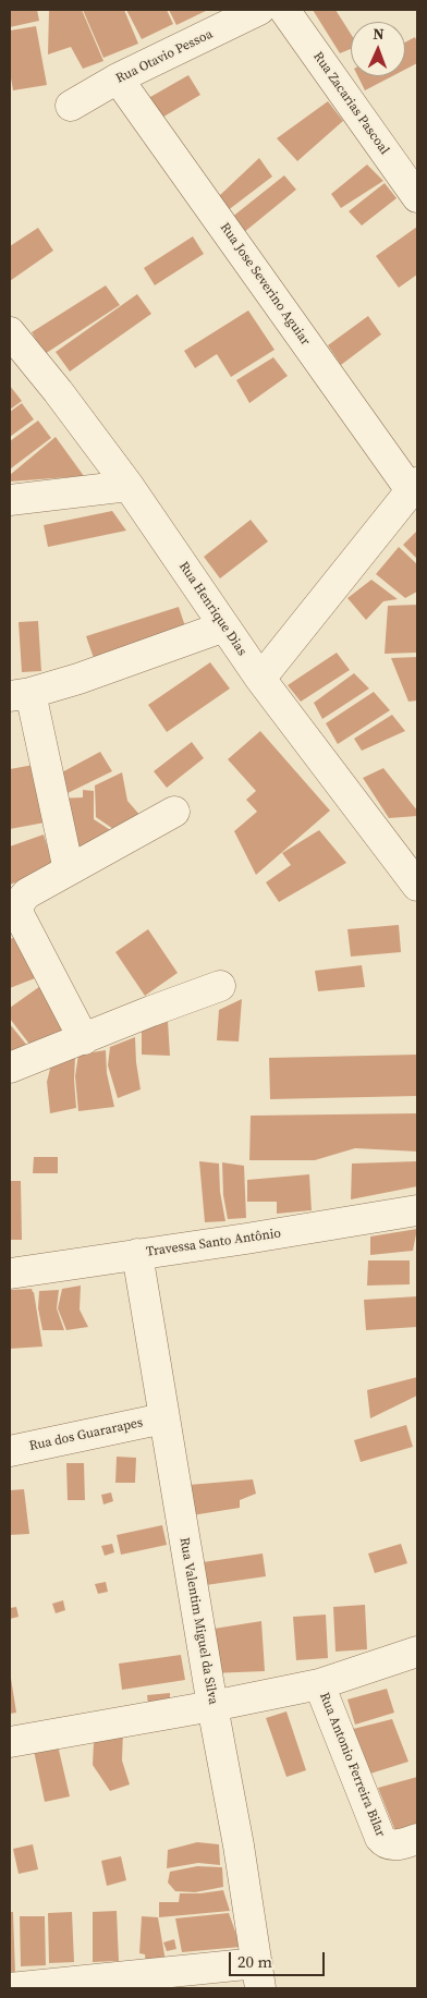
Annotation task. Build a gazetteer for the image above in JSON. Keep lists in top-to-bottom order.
{
  "streets": {
    "street": [
      "Rua Otavio Pessoa",
      "Rua Zacarias Pascoal",
      "Rua Jose Severino Aguiar",
      "Rua Henrique Dias",
      "Travessa Santo Antônio",
      "Rua dos Guararapes",
      "Rua Valentim Miguel da Silva",
      "Rua Antonio Ferreira Bilar"
    ]
  },
  "crossings": [
    ["Rua Otavio Pessoa", "Rua Jose Severino Aguiar"],
    ["Travessa Santo Antônio", "Rua Valentim Miguel da Silva"],
    ["Rua dos Guararapes", "Rua Valentim Miguel da Silva"]
  ],
  "scale_bar": "20 m",
  "north": "top"
}
